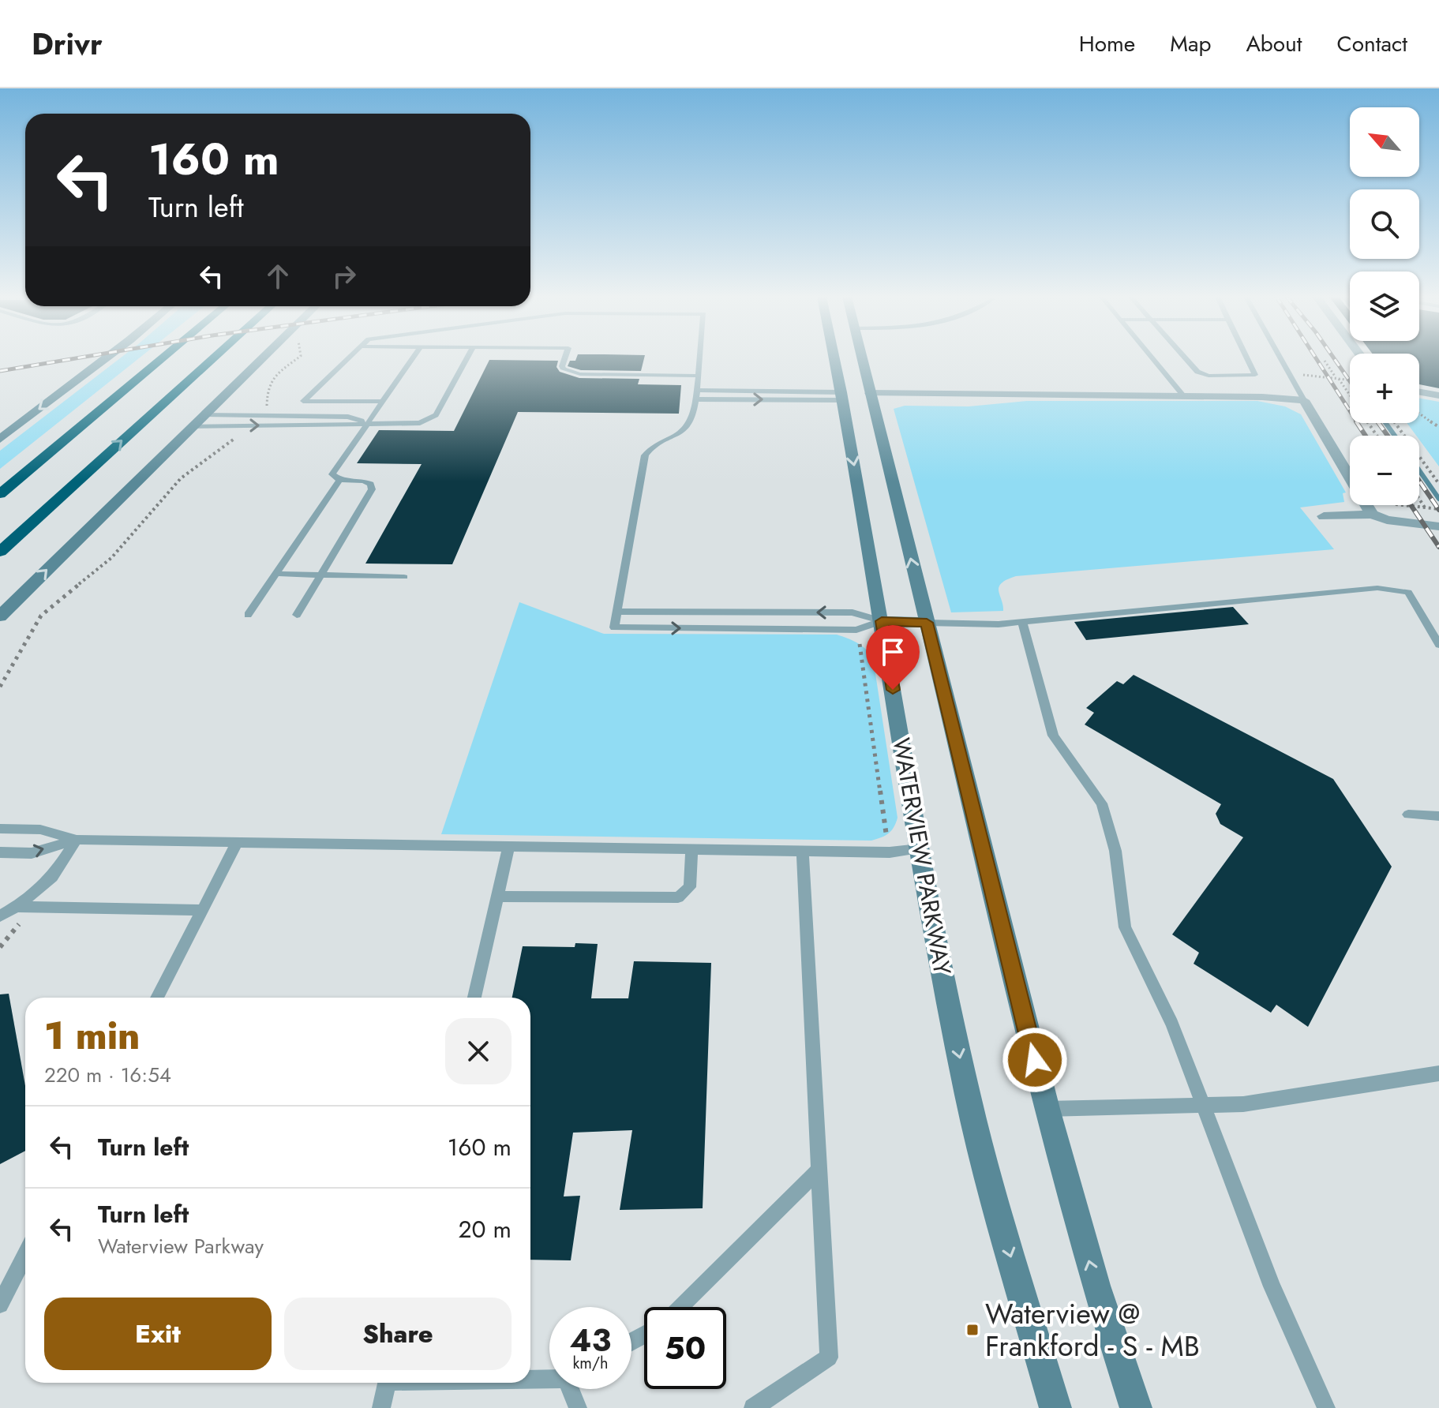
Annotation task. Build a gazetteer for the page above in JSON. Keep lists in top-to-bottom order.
{
  "streets": {
    "main road": ["WATERVIEW PARKWAY"]
  },
  "places": {
    "transit": ["Waterview @ Frankford - S - MB"]
  },
  "north": "top left",
  "page": {
    "header": "Drivr",
    "nav": [
      "Home",
      "Map",
      "About",
      "Contact"
    ],
    "map_buttons": ["+", "−"],
    "turn": ["160 m", "Turn left"],
    "heading": ["1 min", "220 m · 16:54"],
    "list": [
      {
        "name": "Turn left",
        "value": "160 m"
      },
      {
        "name": "Turn left",
        "note": "Waterview Parkway",
        "value": "20 m"
      }
    ],
    "buttons": ["Exit", "Share"],
    "speed": "43 km/h",
    "limit": "50"
  }
}
